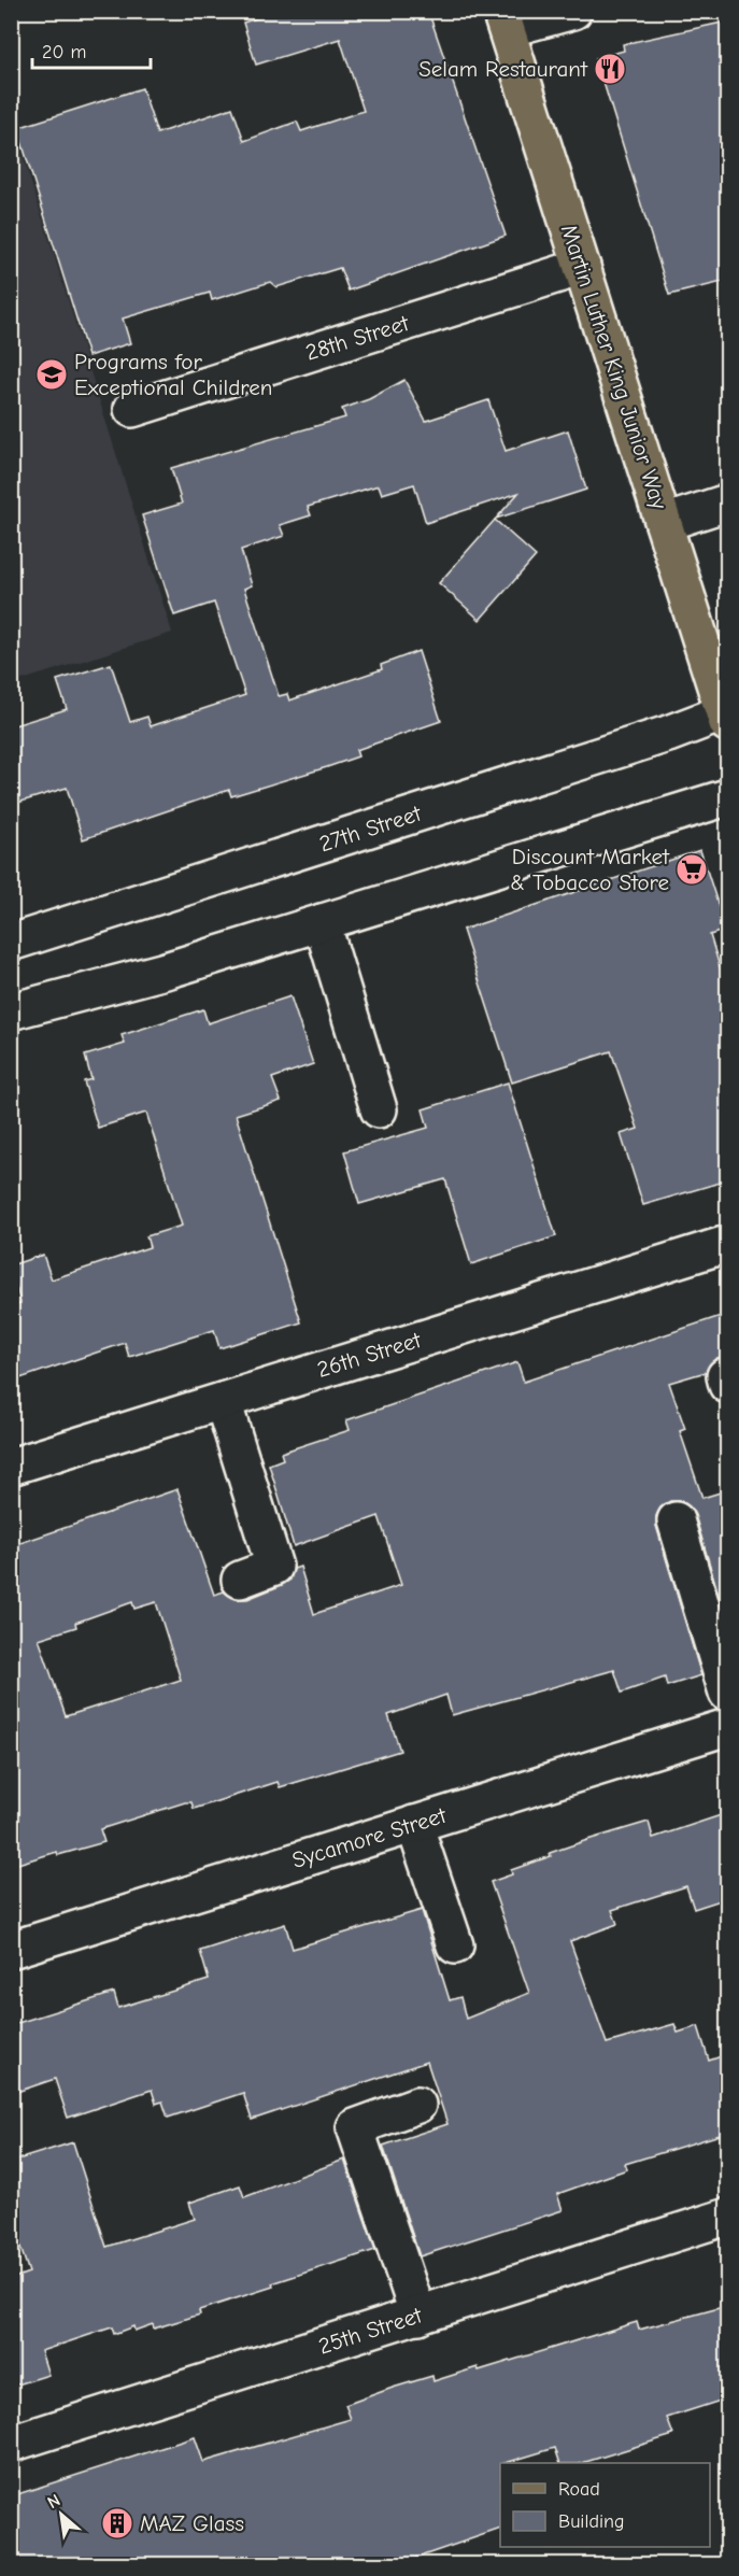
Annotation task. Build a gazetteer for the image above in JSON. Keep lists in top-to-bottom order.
{
  "streets": {
    "main road": ["Martin Luther King Junior Way"],
    "street": [
      "28th Street",
      "27th Street",
      "26th Street",
      "Sycamore Street",
      "25th Street"
    ]
  },
  "crossings": [
    ["28th Street", "Martin Luther King Junior Way"],
    ["Martin Luther King Junior Way", "27th Street"]
  ],
  "places": {
    "restaurant": ["Selam Restaurant"],
    "school or university": ["Programs for Exceptional Children"],
    "supermarket": ["Discount Market & Tobacco Store"],
    "building": ["MAZ Glass"]
  },
  "legend": ["Road", "Building"],
  "scale_bar": "20 m",
  "north": "top left"
}
